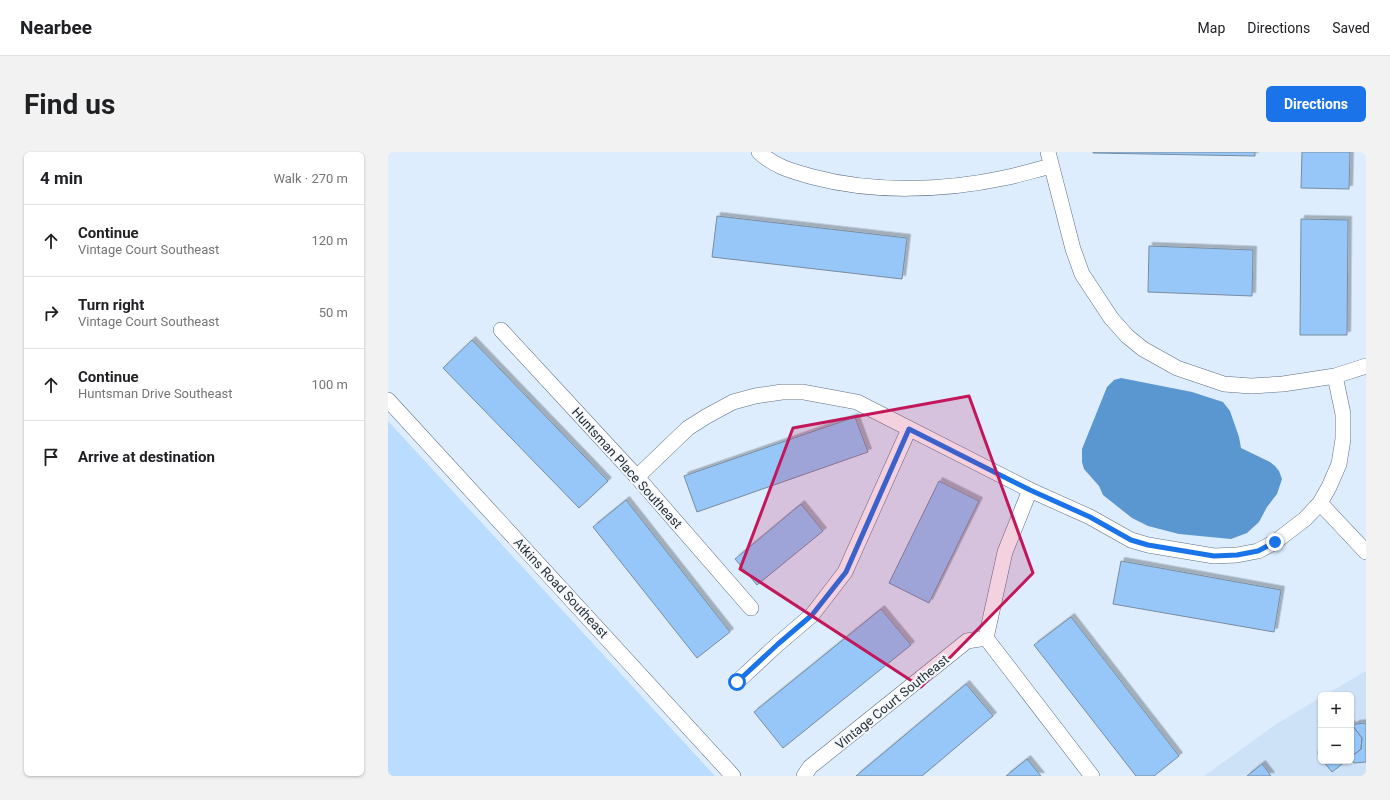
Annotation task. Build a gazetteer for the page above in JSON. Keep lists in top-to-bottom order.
{
  "streets": {
    "street": ["Huntsman Place Southeast", "Atkins Road Southeast", "Vintage Court Southeast"]
  },
  "page": {
    "header": "Nearbee",
    "nav": ["Map", "Directions", "Saved"],
    "buttons": "Directions",
    "title": "Find us",
    "heading": ["4 min", "Walk · 270 m"],
    "list": [
      ["Continue", "Vintage Court Southeast", "120 m"],
      ["Turn right", "Vintage Court Southeast", "50 m"],
      ["Continue", "Huntsman Drive Southeast", "100 m"],
      "Arrive at destination"
    ],
    "map_buttons": ["+", "−"]
  }
}
